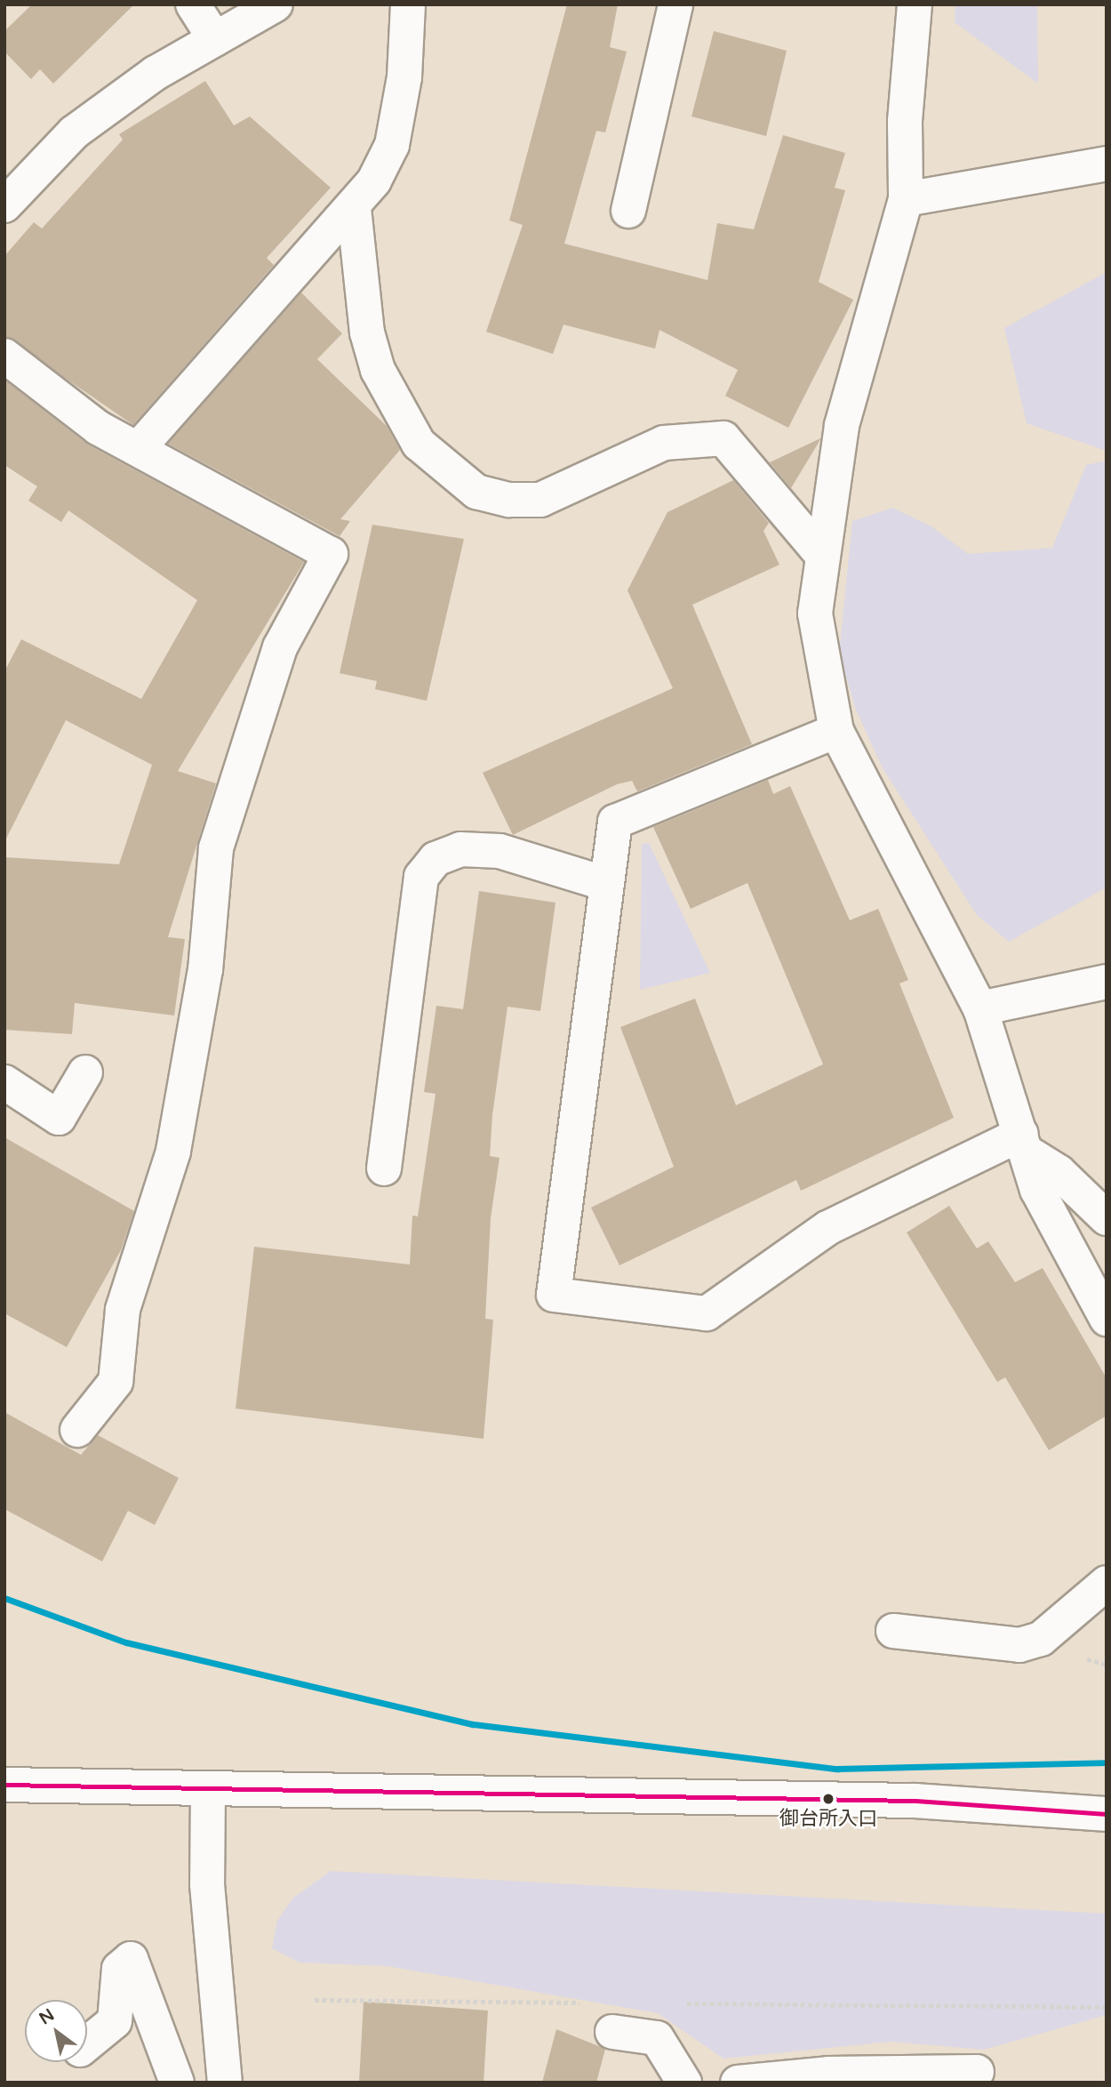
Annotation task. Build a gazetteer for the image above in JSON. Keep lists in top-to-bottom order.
{
  "places": ["御台所入口"],
  "north": "top left"
}
